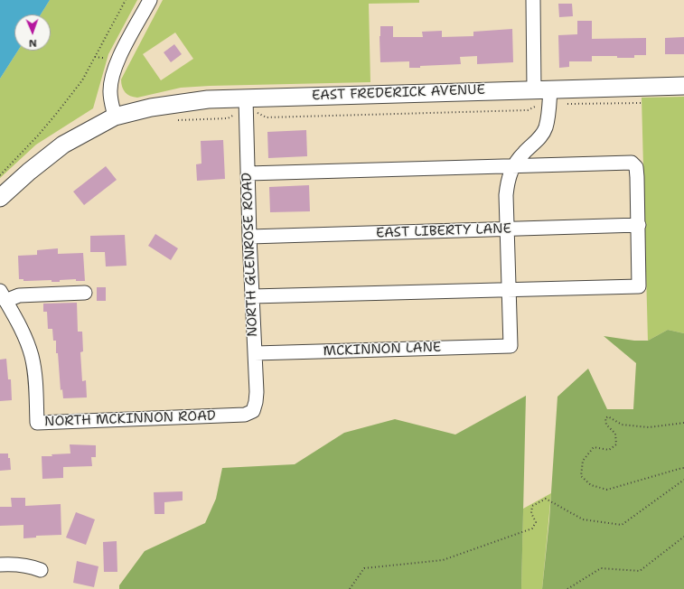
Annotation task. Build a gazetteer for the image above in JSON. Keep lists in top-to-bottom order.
{
  "streets": {
    "main road": ["EAST FREDERICK AVENUE"],
    "street": [
      "EAST LIBERTY LANE",
      "NORTH GLENROSE ROAD",
      "MCKINNON LANE",
      "NORTH MCKINNON ROAD"
    ]
  },
  "crossings": [
    ["EAST FREDERICK AVENUE", "NORTH GLENROSE ROAD"],
    ["EAST LIBERTY LANE", "NORTH GLENROSE ROAD"],
    ["NORTH GLENROSE ROAD", "MCKINNON LANE"],
    ["NORTH GLENROSE ROAD", "NORTH MCKINNON ROAD"]
  ],
  "north": "bottom"
}
